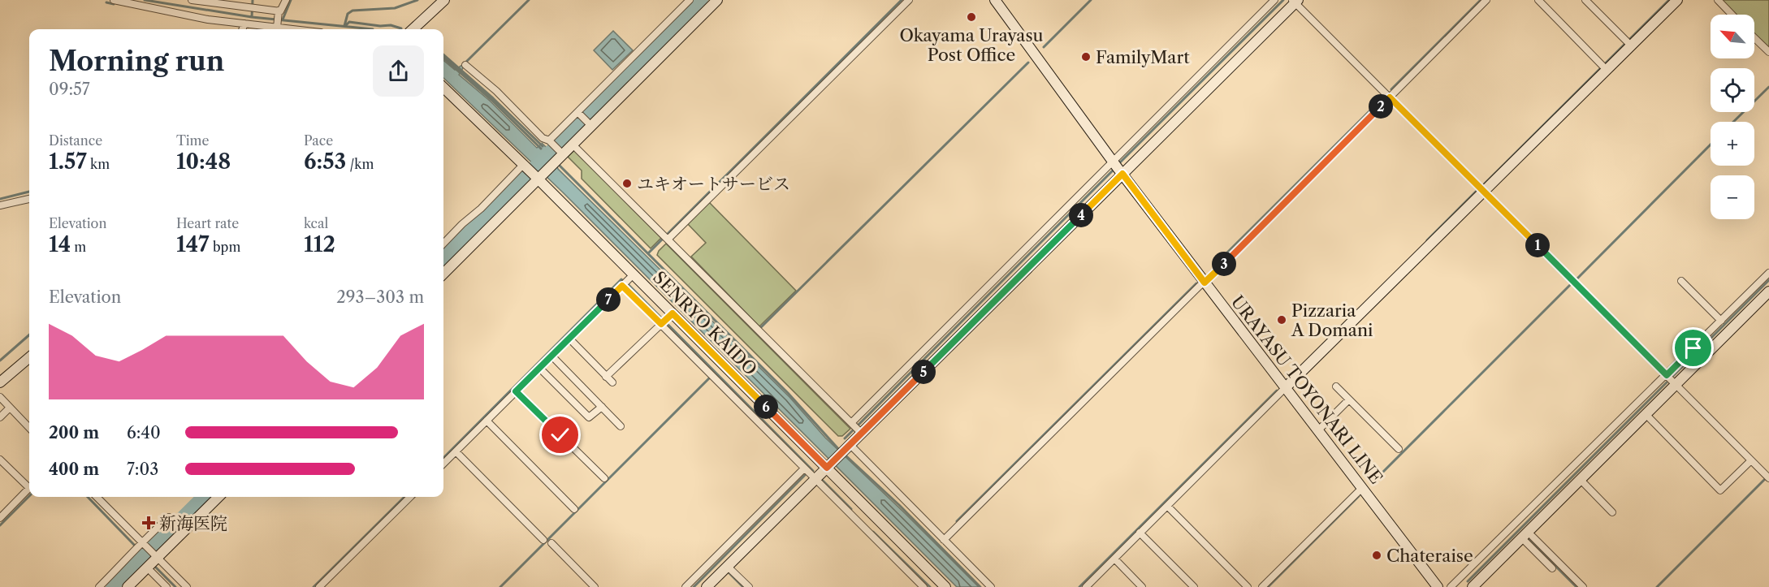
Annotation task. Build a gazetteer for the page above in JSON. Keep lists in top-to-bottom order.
{
  "streets": {
    "street": ["SENRYO KAIDO", "URAYASU TOYONARI LINE"]
  },
  "places": {
    "other": [
      "Okayama Urayasu Post Office",
      "FamilyMart",
      "ユキオートサービス",
      "Pizzaria A Domani",
      "Chateraise"
    ],
    "health": ["新海医院"]
  },
  "north": "top left",
  "page": {
    "map_buttons": ["+", "−"],
    "heading": ["Morning run", "09:57"],
    "pins": [
      "2",
      "4",
      "1",
      "3",
      "7",
      "5",
      "6"
    ],
    "stats": [
      ["Distance", "1.57 km"],
      ["Time", "10:48"],
      ["Pace", "6:53 /km"],
      ["Elevation", "14 m"],
      ["Heart rate", "147 bpm"],
      ["kcal", "112"]
    ],
    "chart": ["Elevation", "293–303 m"],
    "list": [
      {
        "name": "200 m",
        "note": "6:40"
      },
      {
        "name": "400 m",
        "note": "7:03"
      }
    ]
  }
}
